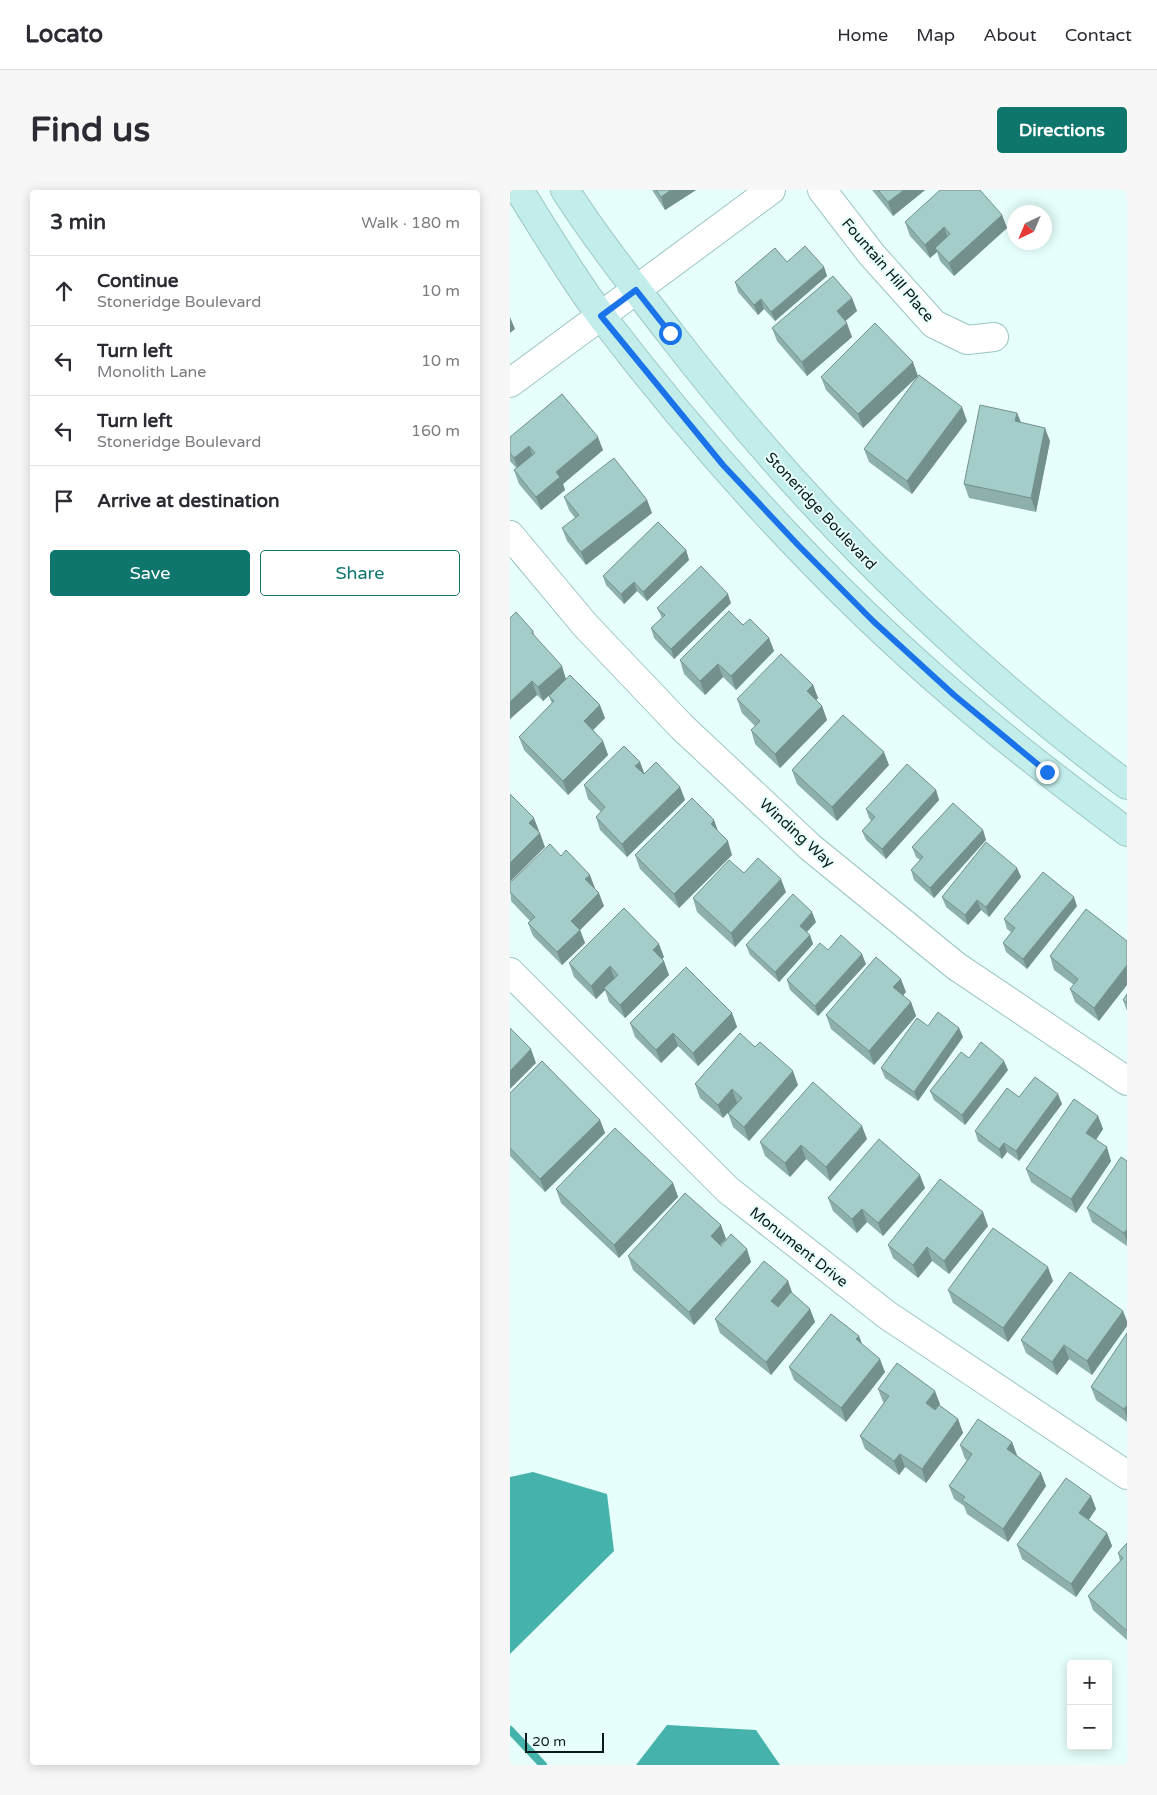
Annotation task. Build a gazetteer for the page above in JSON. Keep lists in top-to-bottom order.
{
  "streets": {
    "street": [
      "Fountain Hill Place",
      "Stoneridge Boulevard",
      "Winding Way",
      "Monument Drive"
    ]
  },
  "scale_bar": "20 m",
  "north": "bottom left",
  "page": {
    "header": "Locato",
    "nav": [
      "Home",
      "Map",
      "About",
      "Contact"
    ],
    "buttons": [
      "Directions",
      ["Save", "Share"]
    ],
    "title": "Find us",
    "heading": ["3 min", "Walk · 180 m"],
    "list": [
      ["Continue", "Stoneridge Boulevard", "10 m"],
      ["Turn left", "Monolith Lane", "10 m"],
      ["Turn left", "Stoneridge Boulevard", "160 m"],
      "Arrive at destination"
    ],
    "map_buttons": ["+", "−"],
    "scale": "20 m"
  }
}
